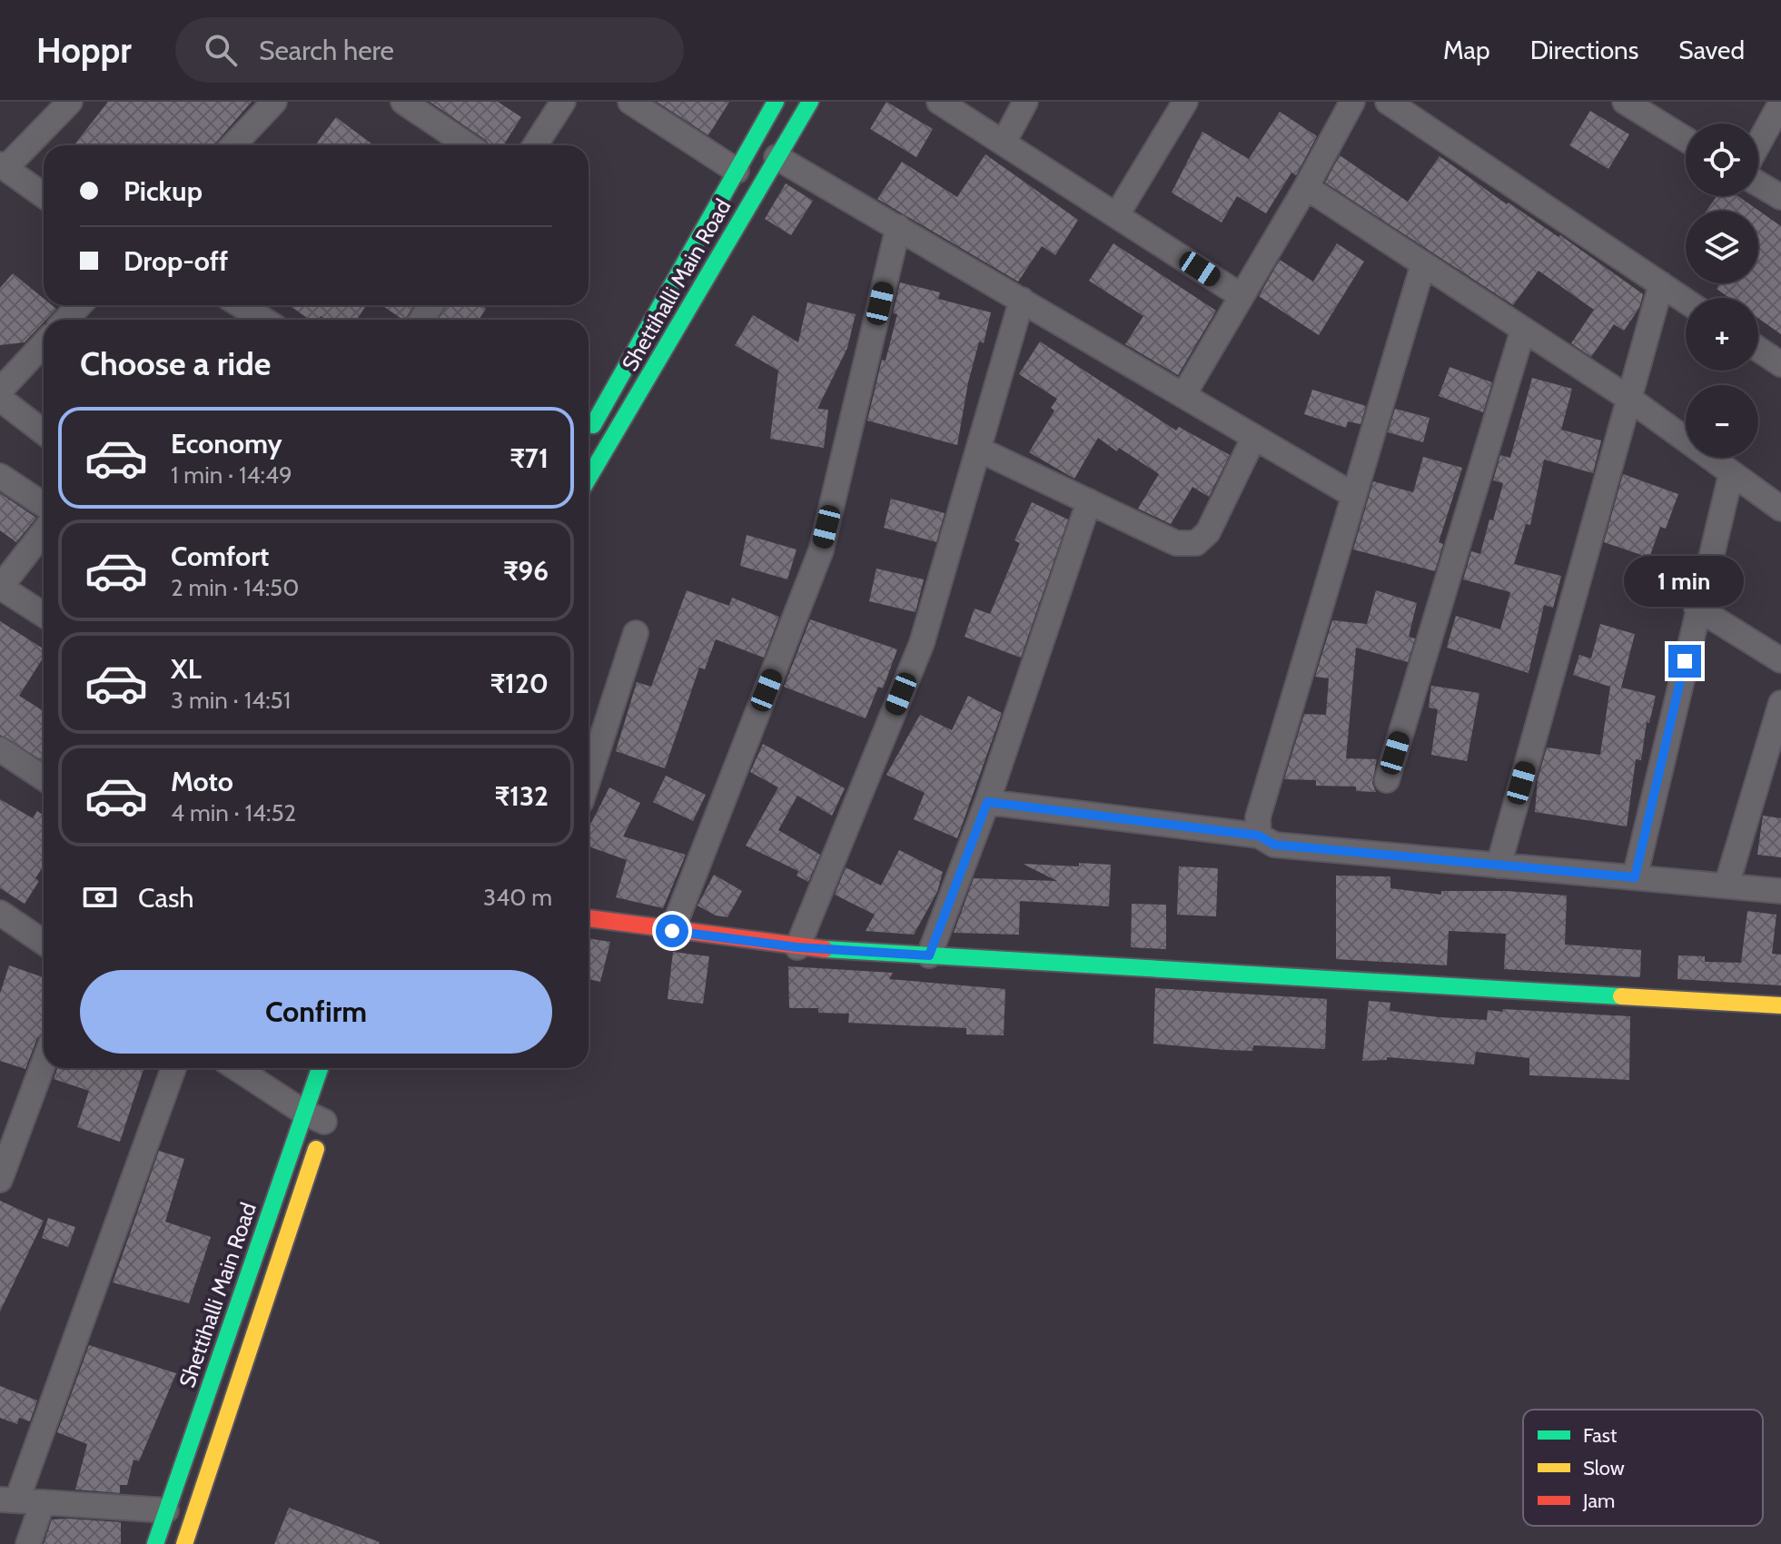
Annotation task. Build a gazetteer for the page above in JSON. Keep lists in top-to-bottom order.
{
  "streets": {
    "main road": ["Shettihalli Main Road"]
  },
  "legend": ["Fast", "Slow", "Jam"],
  "page": {
    "header": "Hoppr",
    "search": "Search here",
    "nav": ["Map", "Directions", "Saved"],
    "map_buttons": ["+", "−"],
    "banner": ["Pickup", "Drop-off"],
    "heading": "Choose a ride",
    "list": [
      {
        "name": "Economy",
        "note": "1 min · 14:49",
        "value": "₹71"
      },
      {
        "name": "Comfort",
        "note": "2 min · 14:50",
        "value": "₹96"
      },
      {
        "name": "XL",
        "note": "3 min · 14:51",
        "value": "₹120"
      },
      {
        "name": "Moto",
        "note": "4 min · 14:52",
        "value": "₹132"
      }
    ],
    "bubble": "1 min",
    "pay": ["Cash", "340 m"],
    "buttons": "Confirm"
  }
}
